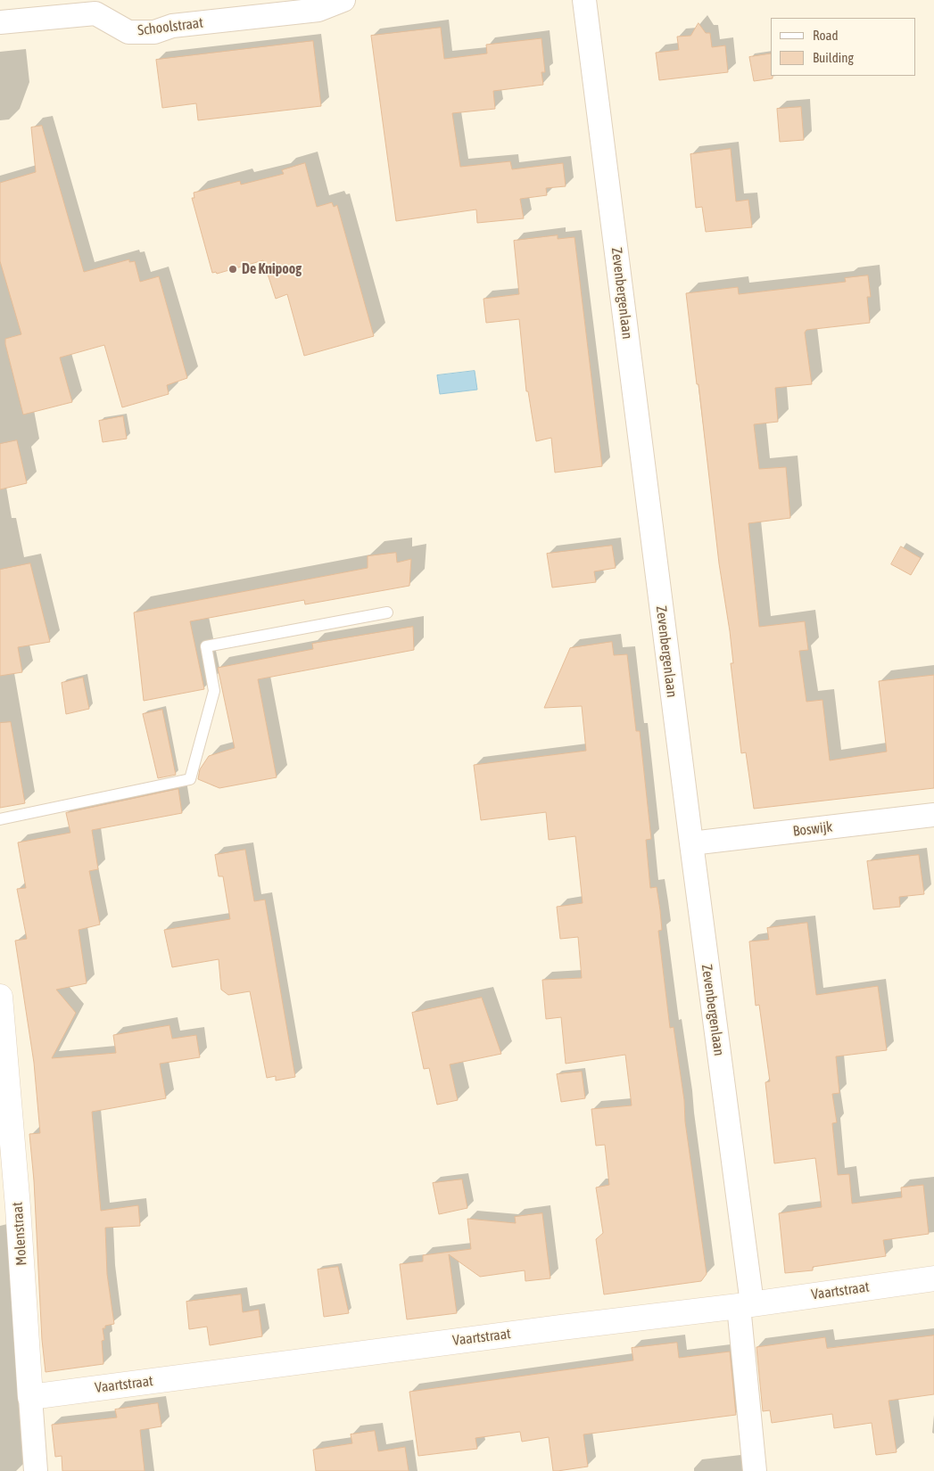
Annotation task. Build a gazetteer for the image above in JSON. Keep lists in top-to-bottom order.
{
  "streets": {
    "street": [
      "Schoolstraat",
      "Zevenbergenlaan",
      "Boswijk",
      "Molenstraat",
      "Vaartstraat"
    ]
  },
  "crossings": [
    ["Zevenbergenlaan", "Boswijk"],
    ["Zevenbergenlaan", "Vaartstraat"],
    ["Molenstraat", "Vaartstraat"]
  ],
  "places": ["De Knipoog"],
  "legend": ["Road", "Building"]
}
